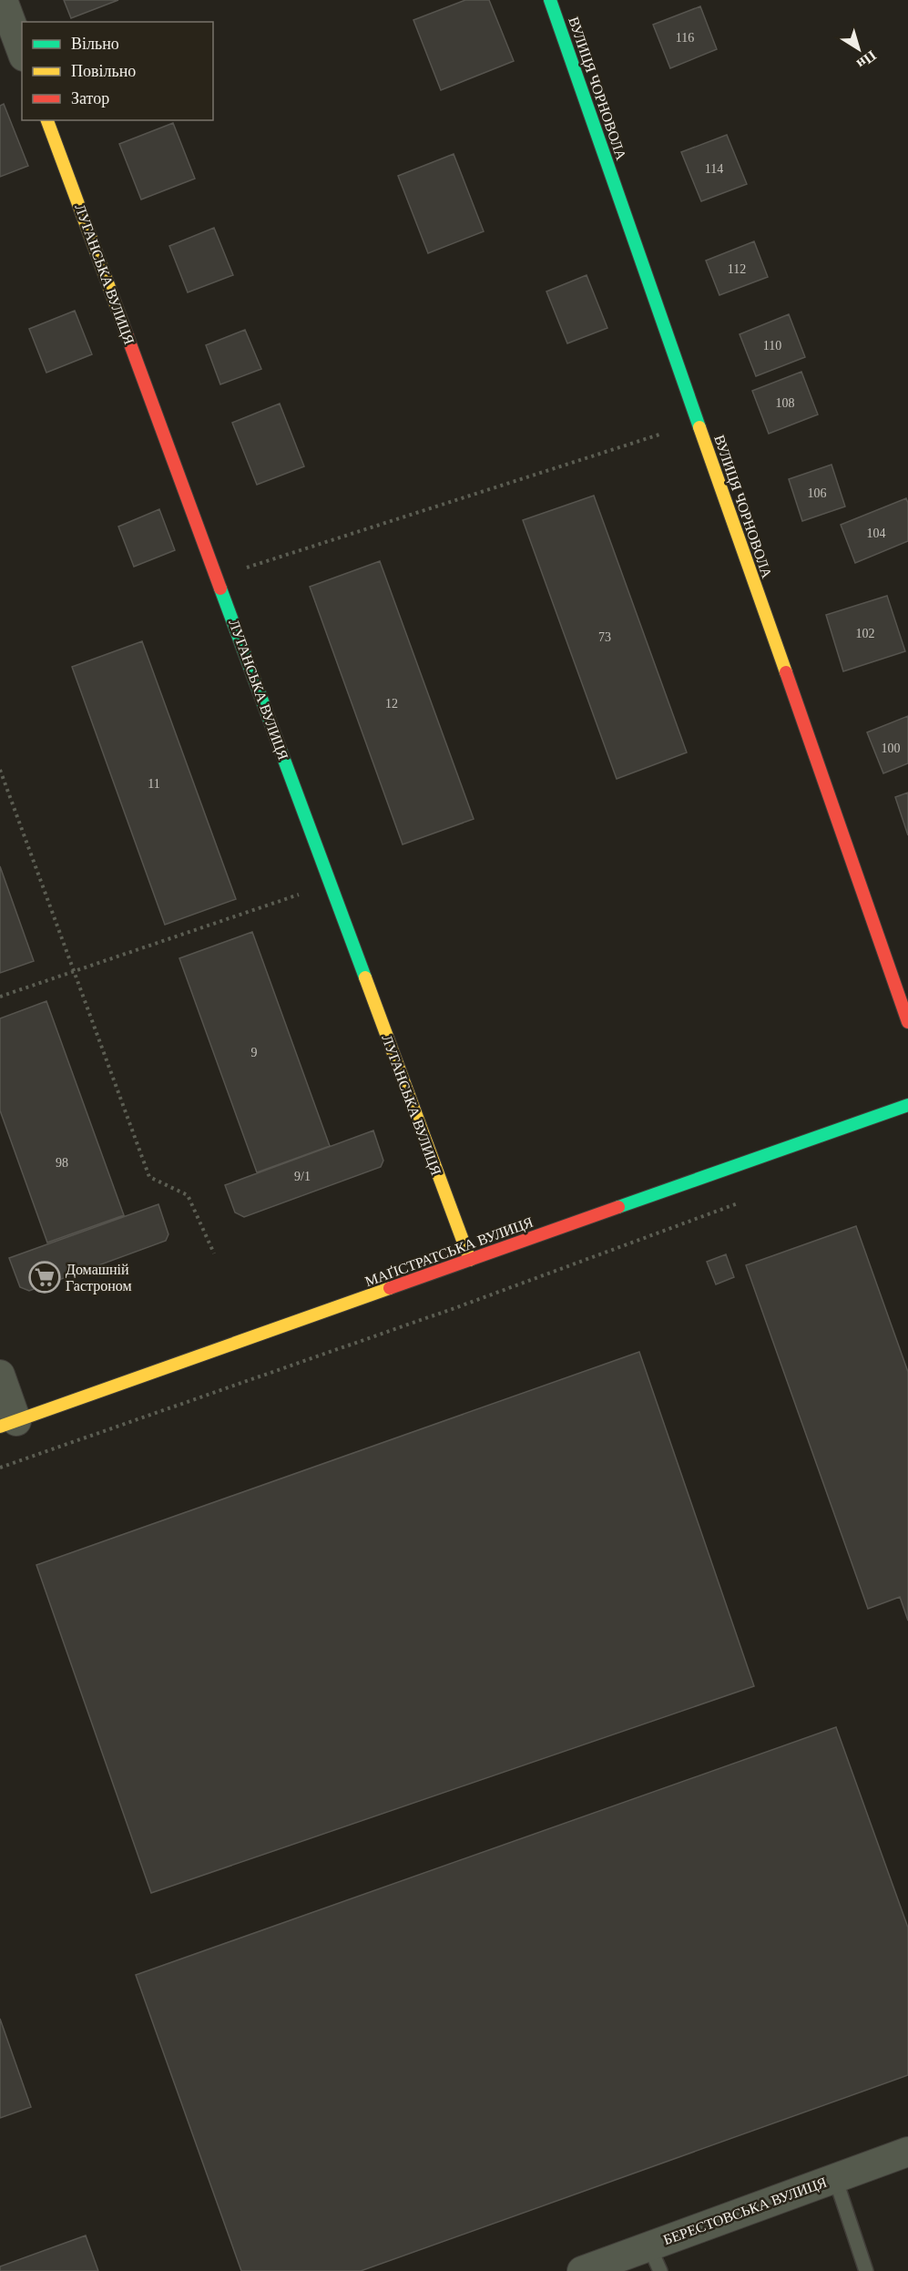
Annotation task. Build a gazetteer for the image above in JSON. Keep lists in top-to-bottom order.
{
  "streets": {
    "street": [
      "ВУЛИЦЯ ЧОРНОВОЛА",
      "ЛУГАНСЬКА ВУЛИЦЯ",
      "МАҐІСТРАТСЬКА ВУЛИЦЯ",
      "БЕРЕСТОВСЬКА ВУЛИЦЯ"
    ]
  },
  "crossings": [
    ["ЛУГАНСЬКА ВУЛИЦЯ", "МАҐІСТРАТСЬКА ВУЛИЦЯ"]
  ],
  "places": {
    "supermarket": ["Домашній Гастроном"]
  },
  "house_numbers": [
    "116",
    "114",
    "112",
    "110",
    "108",
    "106",
    "104",
    "102",
    "73",
    "12",
    "100",
    "11",
    "9",
    "98",
    "9/1"
  ],
  "legend": ["Вільно", "Повільно", "Затор"],
  "north": "bottom right"
}
